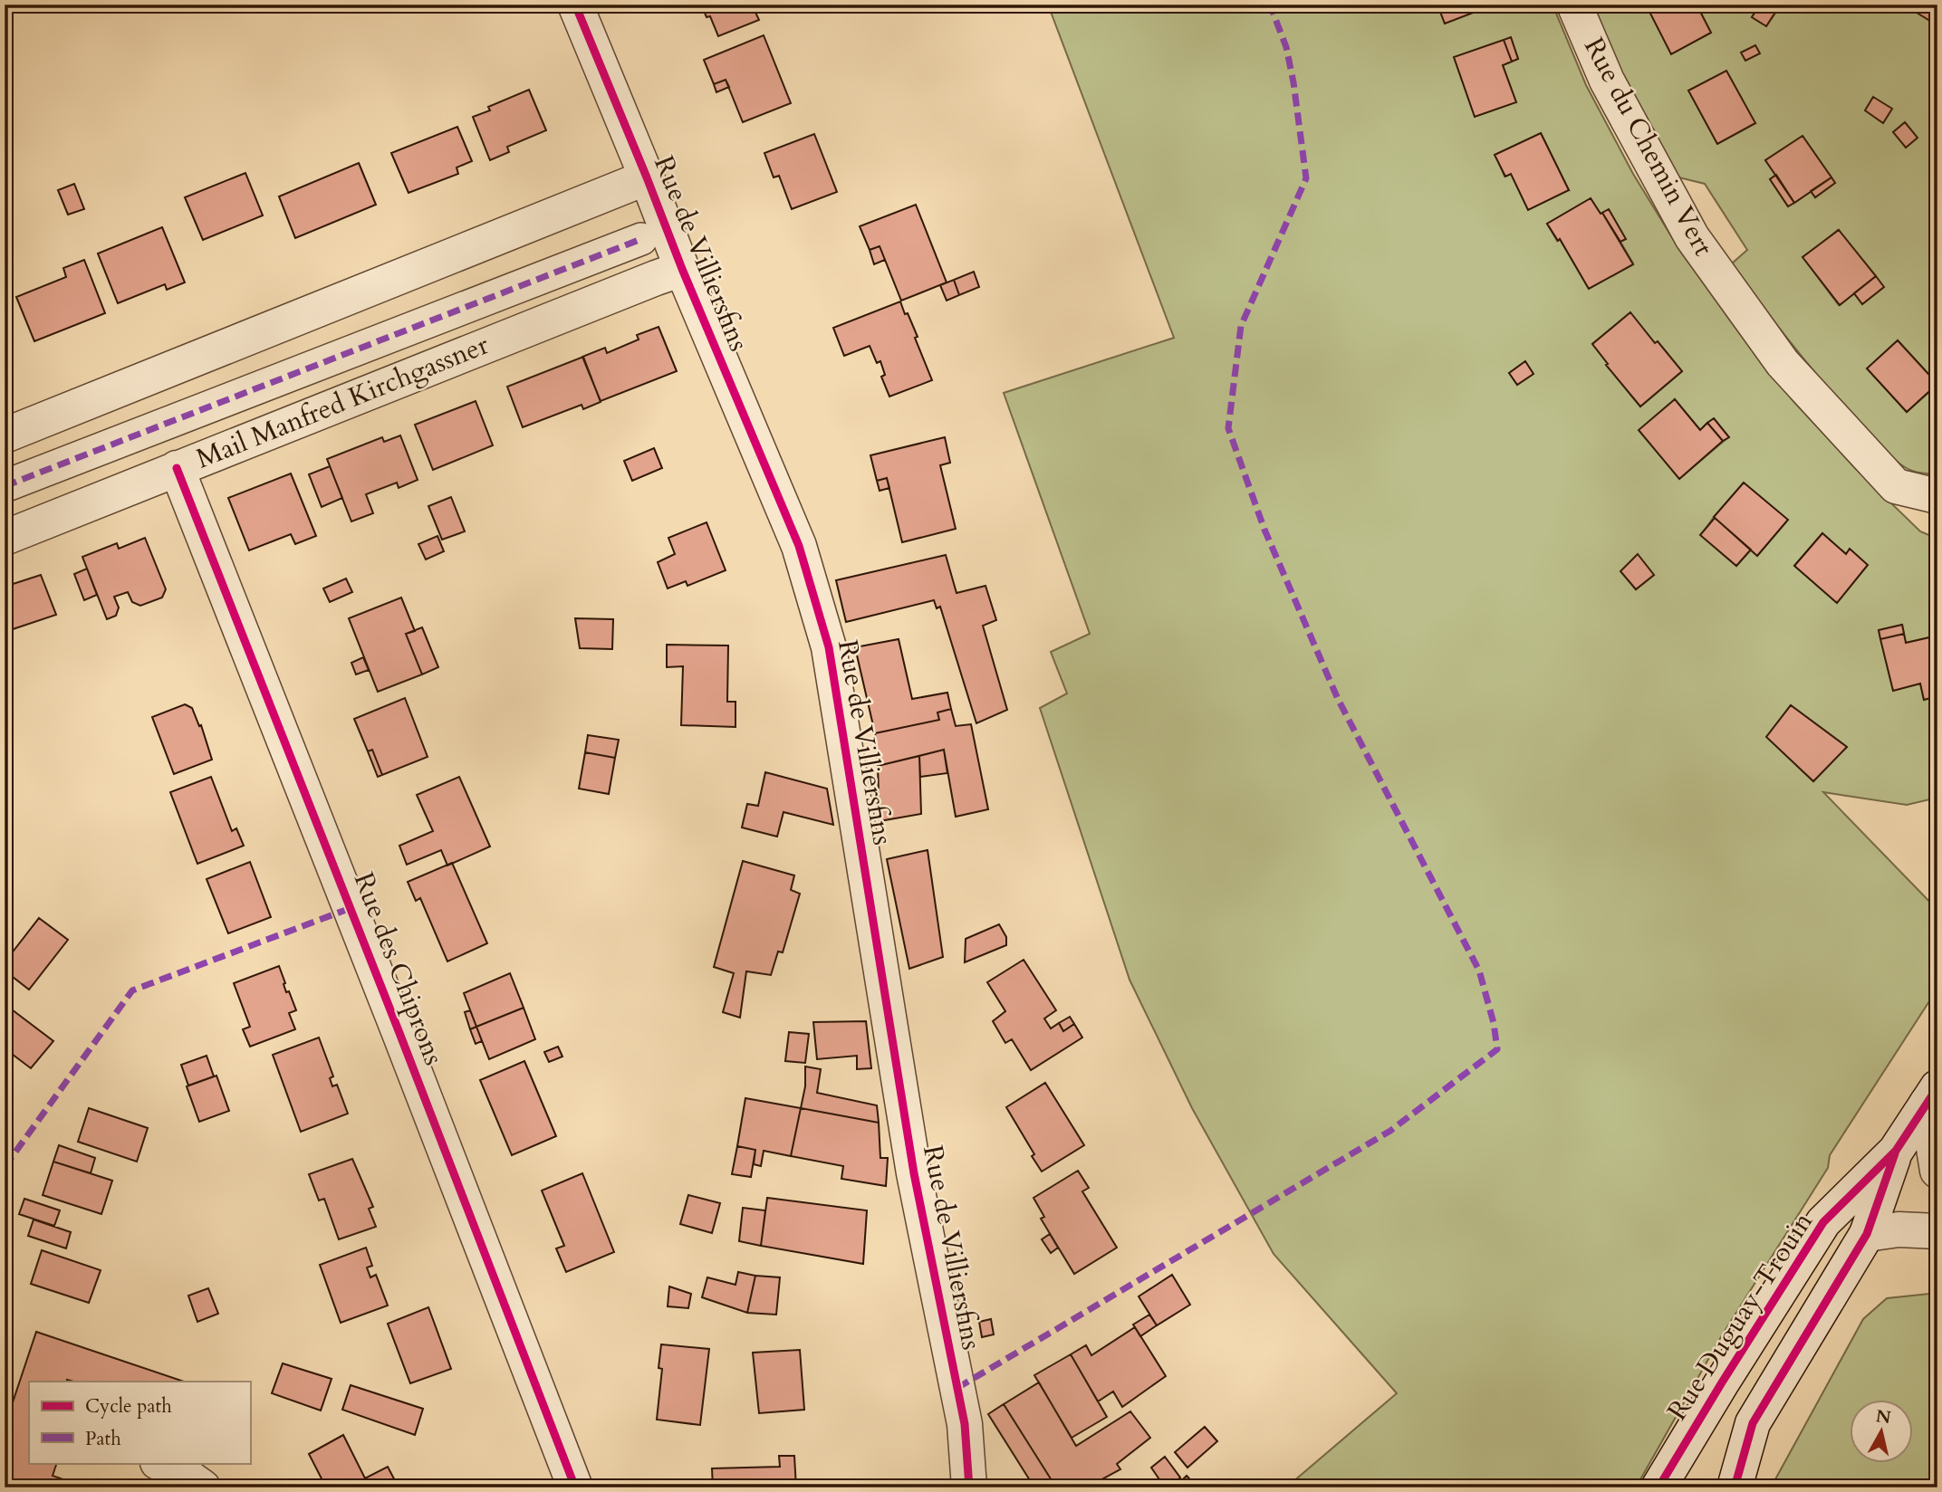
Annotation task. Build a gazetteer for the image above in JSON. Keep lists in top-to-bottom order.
{
  "streets": {
    "street": [
      "Rue du Chemin Vert",
      "Rue de Villiersfins",
      "Mail Manfred Kirchgassner",
      "Rue des Chiprons",
      "Rue Duguay-Trouin"
    ]
  },
  "crossings": [
    ["Rue de Villiersfins", "Mail Manfred Kirchgassner"],
    ["Mail Manfred Kirchgassner", "Rue des Chiprons"]
  ],
  "legend": ["Cycle path", "Path"],
  "north": "top"
}
